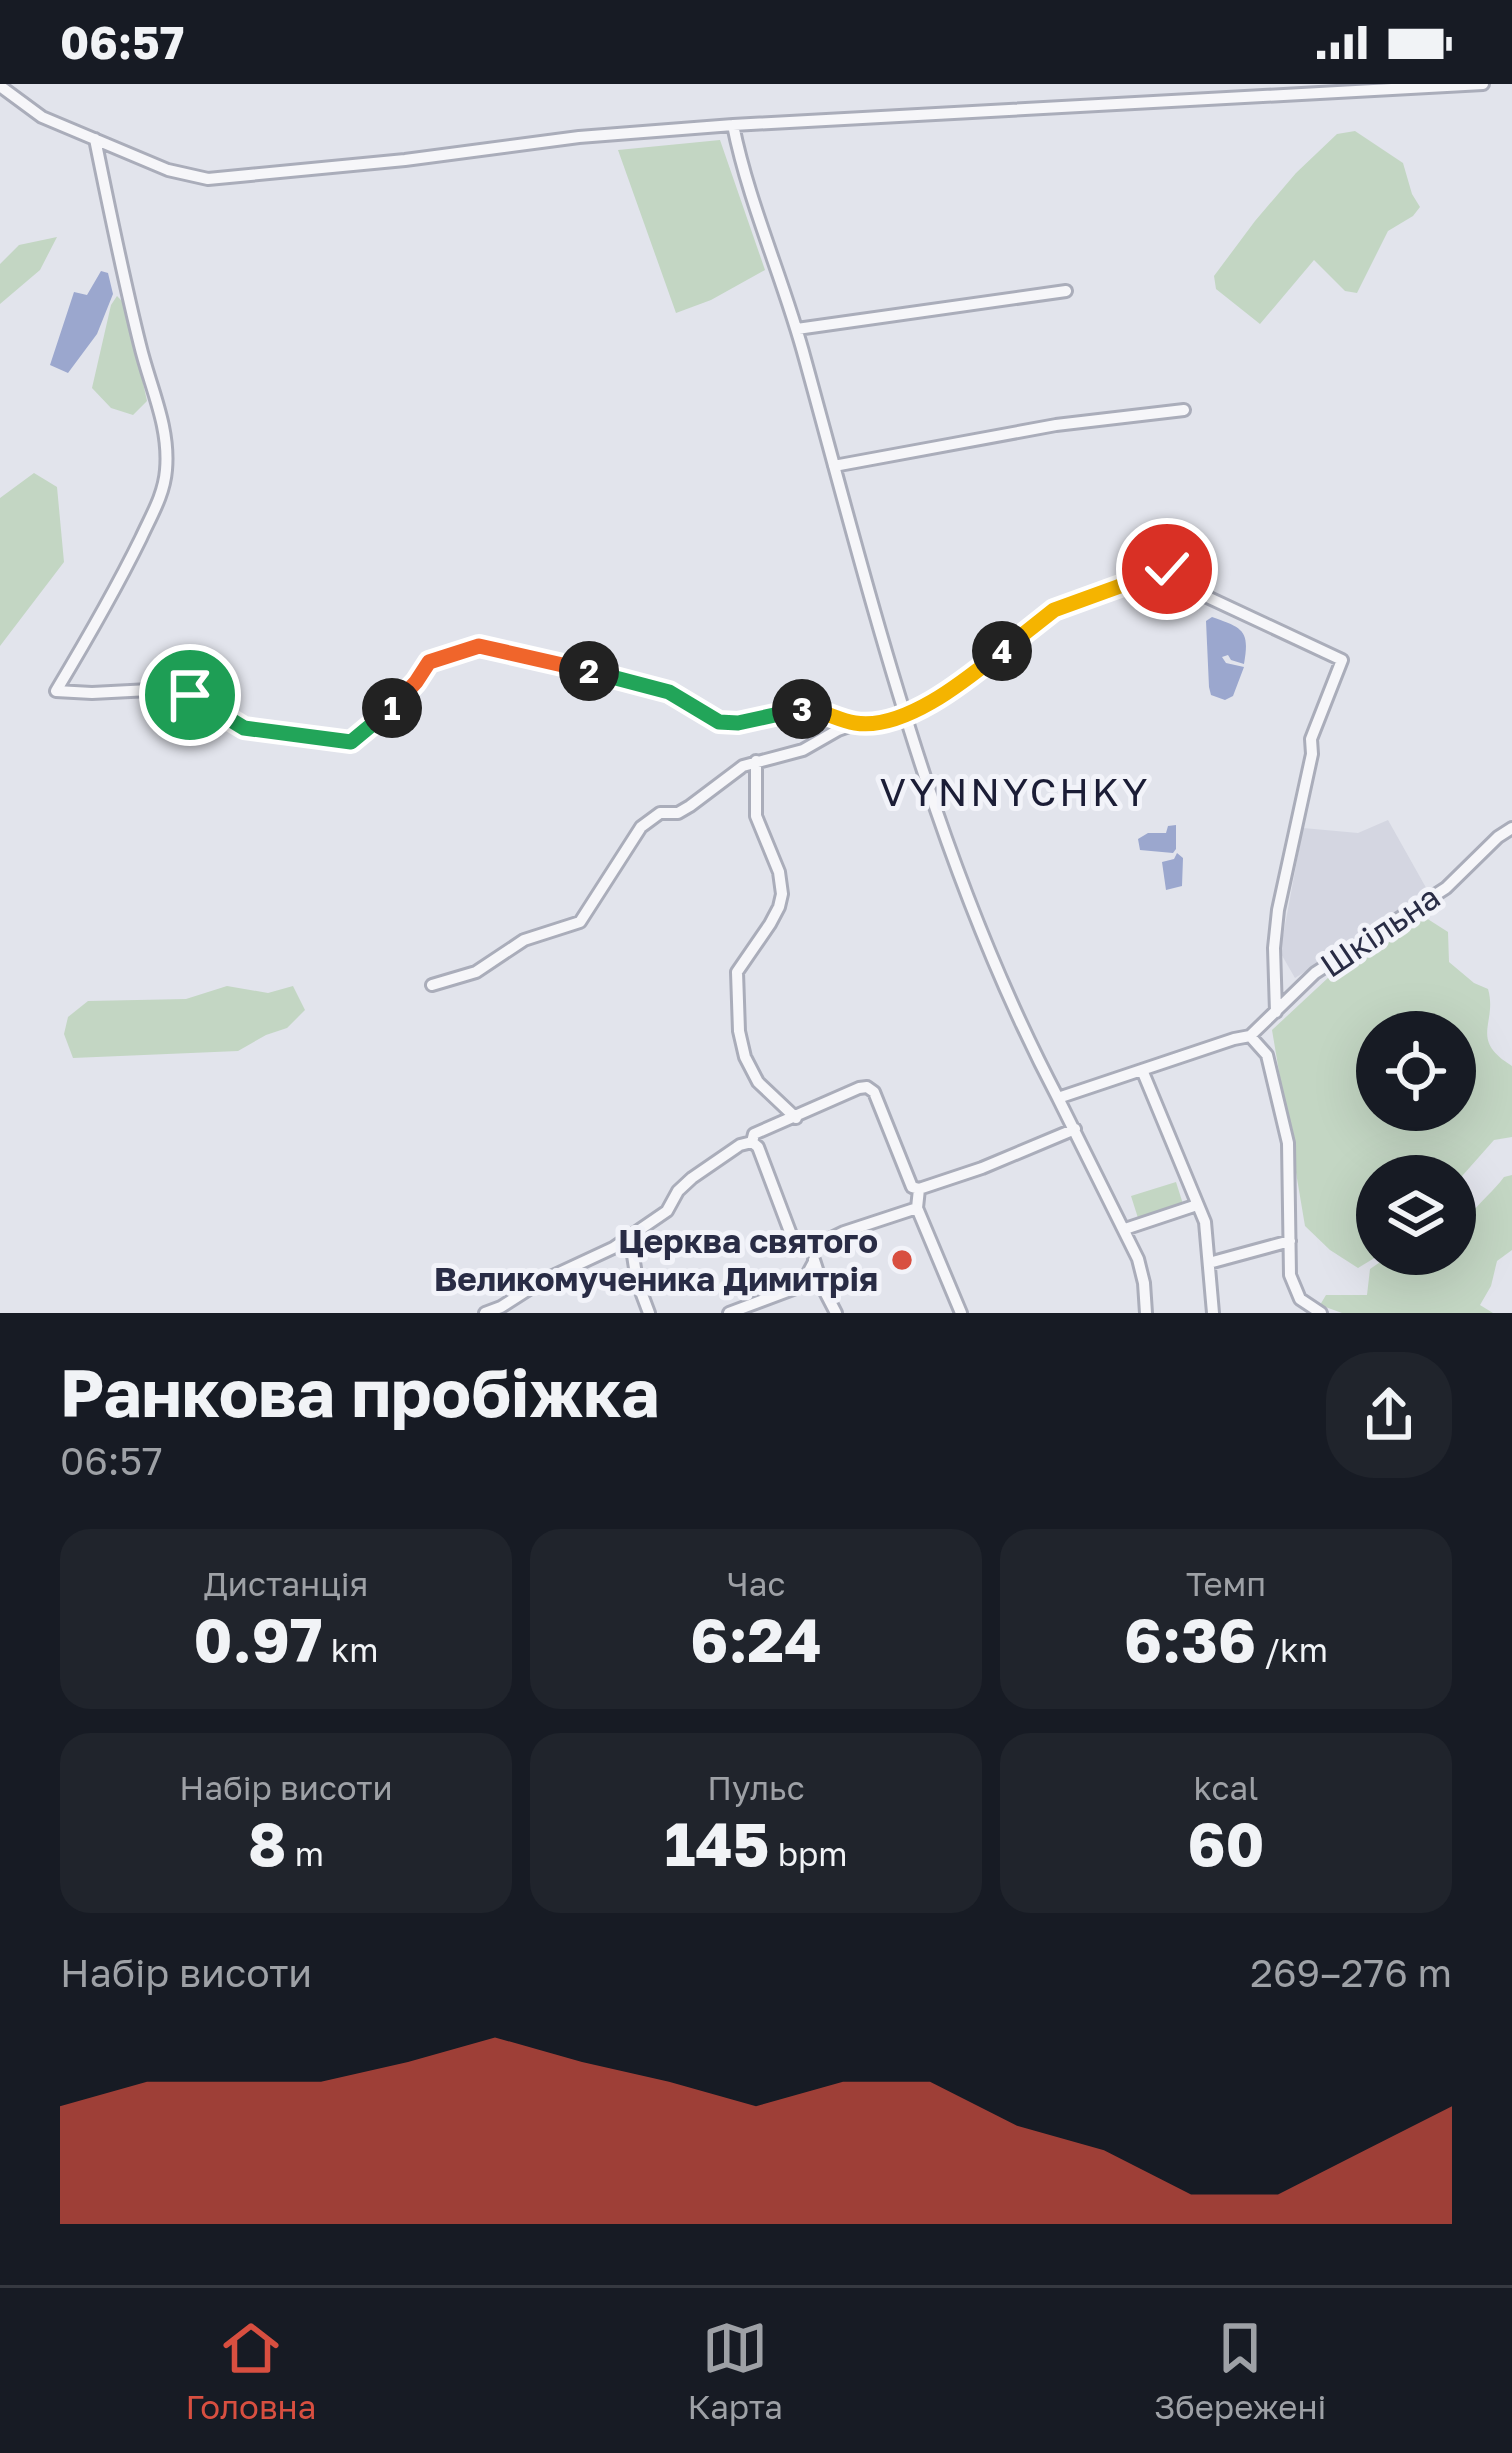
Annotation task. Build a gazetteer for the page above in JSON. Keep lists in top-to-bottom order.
{
  "streets": {
    "street": ["Шкільна"]
  },
  "districts": ["VYNNYCHKY"],
  "places": ["Церква святого Великомученика Димитрія"],
  "page": {
    "status": "06:57",
    "pins": [
      "4",
      "2",
      "1",
      "3"
    ],
    "heading": ["Ранкова пробіжка", "06:57"],
    "stats": [
      ["Дистанція", "0.97 km"],
      ["Час", "6:24"],
      ["Темп", "6:36 /km"],
      ["Набір висоти", "8 m"],
      ["Пульс", "145 bpm"],
      ["kcal", "60"]
    ],
    "chart": ["Набір висоти", "269–276 m"],
    "tabs": ["Головна", "Карта", "Збережені"]
  }
}
